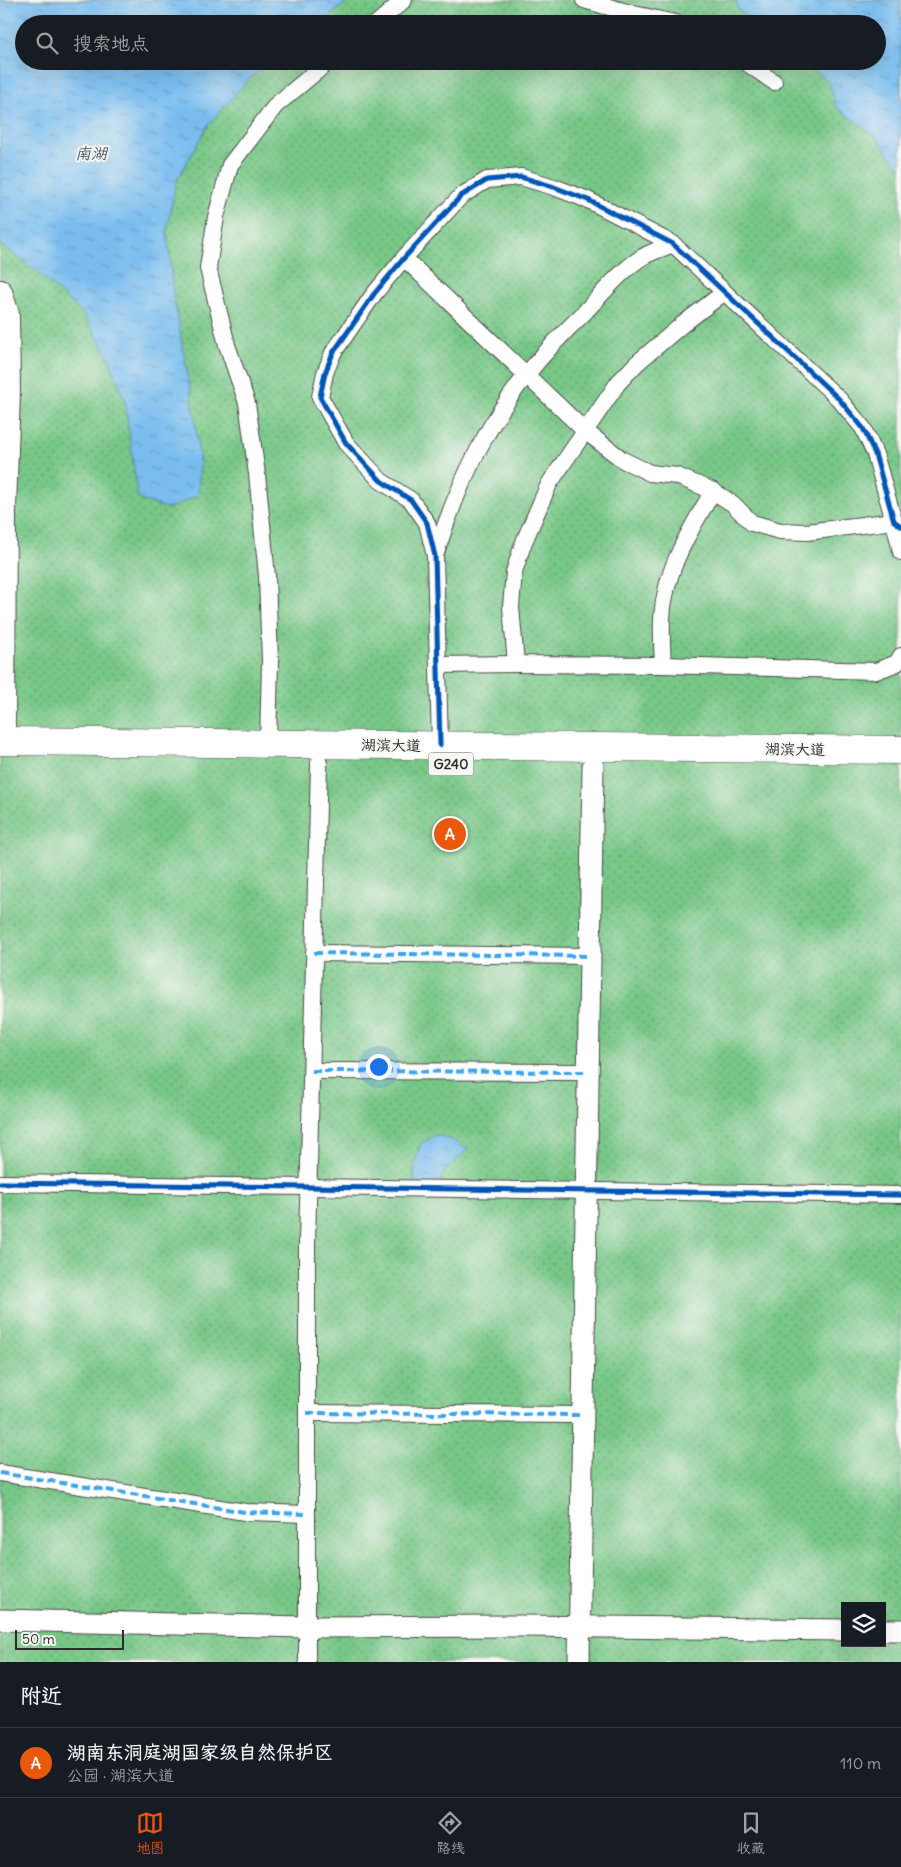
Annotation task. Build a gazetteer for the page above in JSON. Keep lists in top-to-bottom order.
{
  "streets": {
    "highway": ["湖滨大道", "G240"]
  },
  "water": ["南湖"],
  "scale_bar": "50 m",
  "page": {
    "search": "搜索地点",
    "pins": "A",
    "scale": "50 m",
    "heading": "附近",
    "list": [
      {
        "mark": "A",
        "name": "湖南东洞庭湖国家级自然保护区",
        "note": "公园 · 湖滨大道",
        "value": "110 m"
      }
    ],
    "nav": ["地图", "路线", "收藏"]
  }
}
